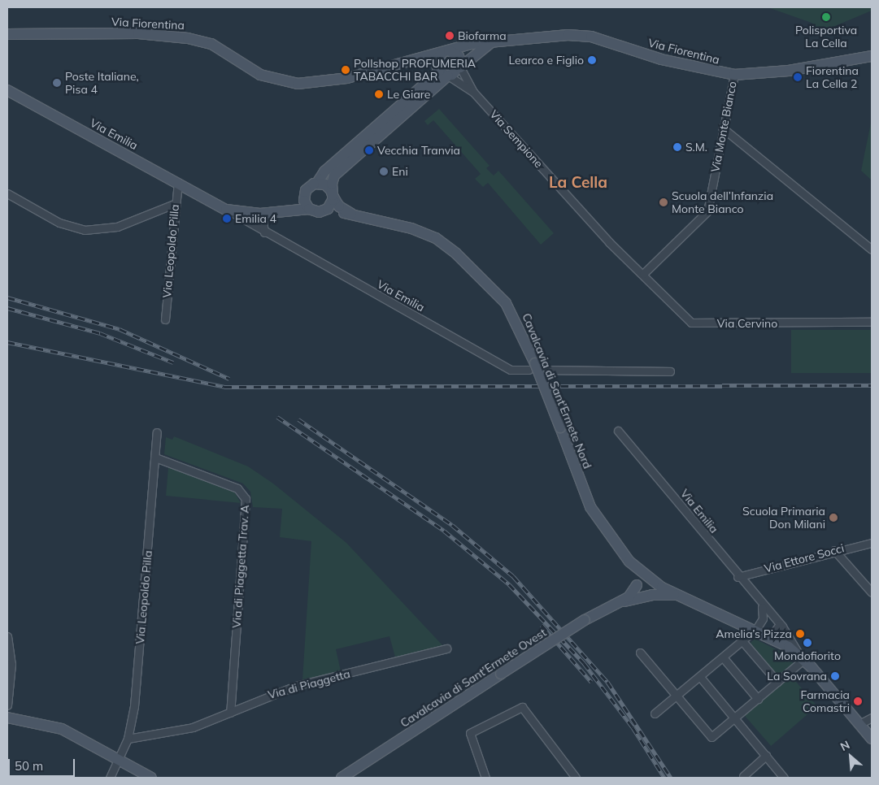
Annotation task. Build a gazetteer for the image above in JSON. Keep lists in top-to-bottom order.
{
  "streets": {
    "main road": [
      "Via Fiorentina",
      "Via Emilia",
      "Cavalcavia di Sant'Ermete Nord",
      "Cavalcavia di Sant'Ermete Ovest"
    ],
    "street": [
      "Via Monte Bianco",
      "Via Sempione",
      "Via Leopoldo Pilla",
      "Via Cervino",
      "Via Ettore Socci",
      "Via di Piaggetta Trav. A",
      "Via di Piaggetta"
    ]
  },
  "crossings": [
    ["Via Fiorentina", "Via Monte Bianco"],
    ["Via Monte Bianco", "Via Sempione"],
    ["Via Monte Bianco", "Via Cervino"],
    ["Via Emilia", "Via Leopoldo Pilla"],
    ["Via Emilia", "Cavalcavia di Sant'Ermete Nord"],
    ["Via Emilia", "Via Ettore Socci"],
    ["Via Emilia", "Cavalcavia di Sant'Ermete Ovest"],
    ["Via Sempione", "Via Cervino"],
    ["Via Leopoldo Pilla", "Via di Piaggetta Trav. A"],
    ["Via Leopoldo Pilla", "Via di Piaggetta"],
    ["Via di Piaggetta Trav. A", "Via di Piaggetta"]
  ],
  "districts": ["La Cella"],
  "places": [
    "Polisportiva La Cella",
    "Biofarma",
    "Learco e Figlio",
    "Pollshop PROFUMERIA TABACCHI BAR",
    "Fiorentina La Cella 2",
    "Poste Italiane, Pisa 4",
    "Le Giare",
    "S.M.",
    "Vecchia Tranvia",
    "Eni",
    "Scuola dell’Infanzia Monte Bianco",
    "Emilia 4",
    "Scuola Primaria Don Milani",
    "Amelia’s Pizza",
    "Mondofiorito",
    "La Sovrana",
    "Farmacia Comastri"
  ],
  "scale_bar": "50 m",
  "north": "top left"
}
